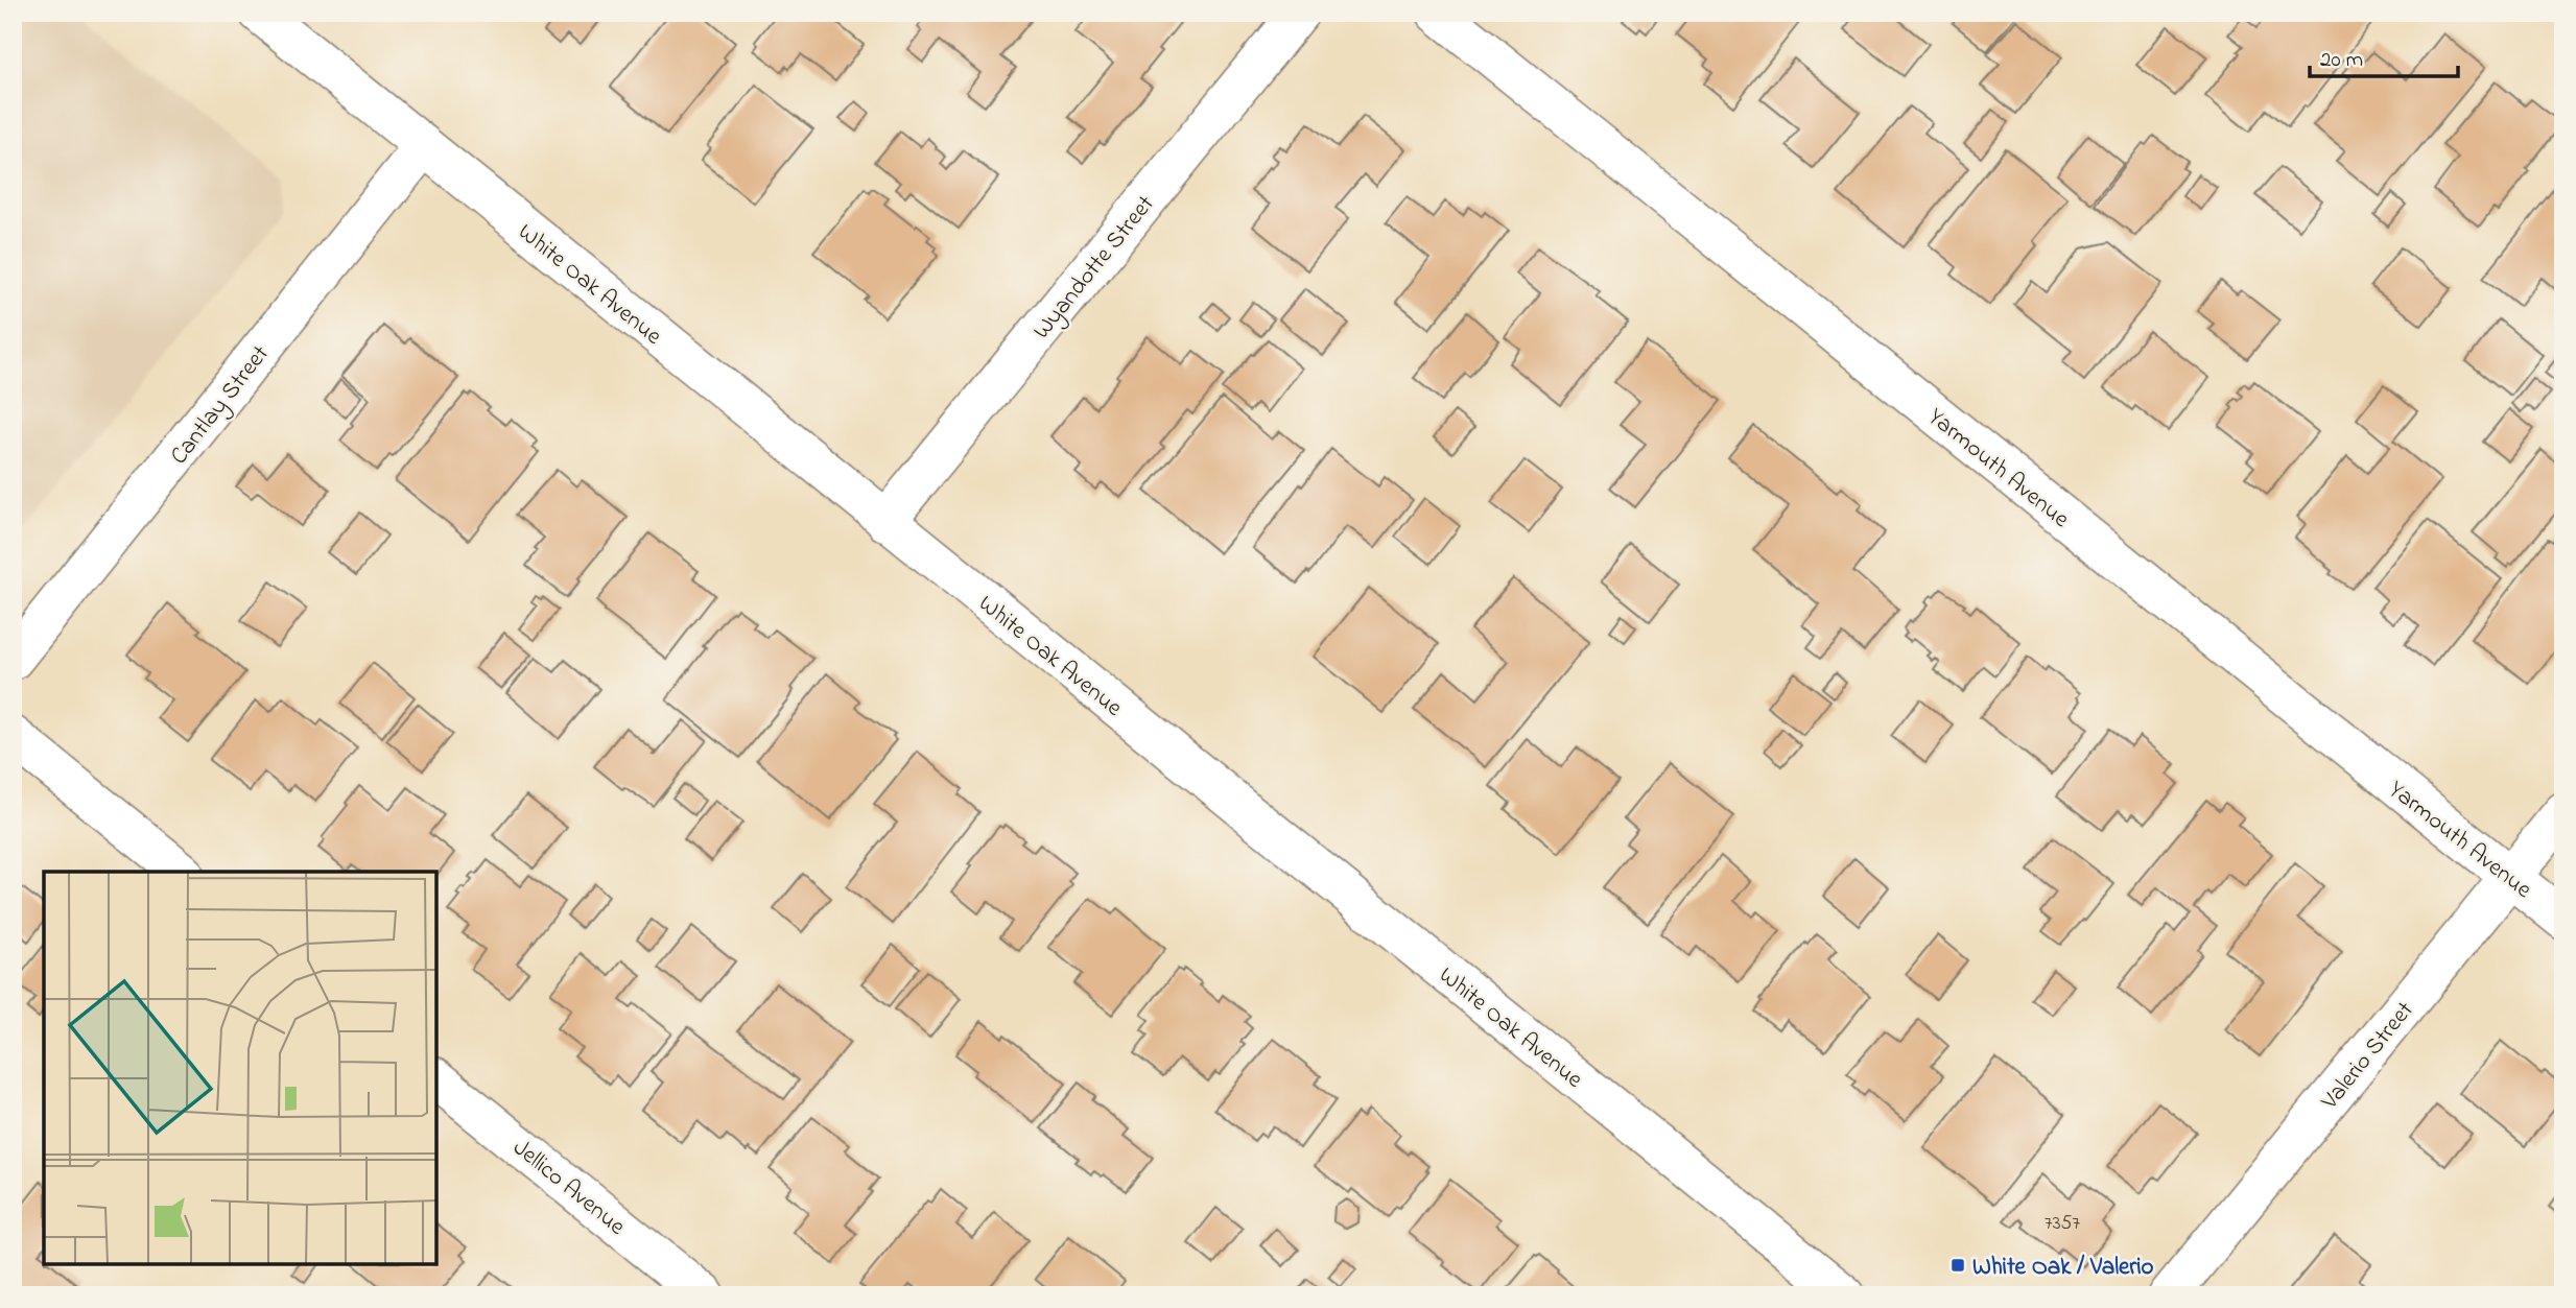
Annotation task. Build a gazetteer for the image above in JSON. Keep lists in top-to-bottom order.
{
  "streets": {
    "street": [
      "Wyandotte Street",
      "White Oak Avenue",
      "Cantlay Street",
      "Yarmouth Avenue",
      "Valerio Street",
      "Jellico Avenue"
    ]
  },
  "crossings": [
    ["Wyandotte Street", "White Oak Avenue"],
    ["White Oak Avenue", "Cantlay Street"],
    ["Yarmouth Avenue", "Valerio Street"]
  ],
  "places": {
    "transit": ["White Oak / Valerio"]
  },
  "house_numbers": ["7357"],
  "scale_bar": "20 m"
}
